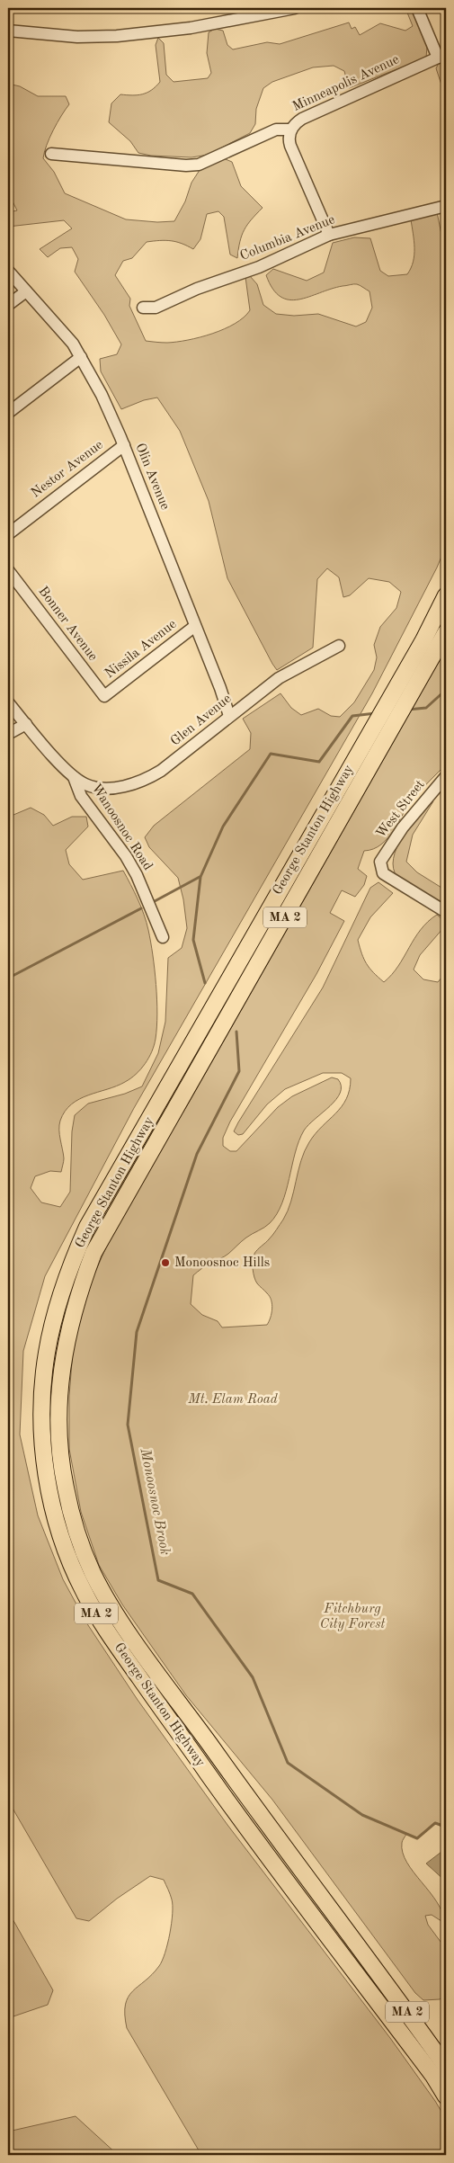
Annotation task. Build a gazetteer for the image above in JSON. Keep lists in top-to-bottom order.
{
  "streets": {
    "highway": ["George Stanton Highway", "MA 2"],
    "street": [
      "Minneapolis Avenue",
      "Columbia Avenue",
      "Nestor Avenue",
      "Olin Avenue",
      "Bonner Avenue",
      "Nissila Avenue",
      "Glen Avenue",
      "West Street",
      "Wanoosnoc Road"
    ]
  },
  "crossings": [
    ["Nestor Avenue", "Olin Avenue"],
    ["Olin Avenue", "Nissila Avenue"],
    ["Olin Avenue", "Glen Avenue"],
    ["Bonner Avenue", "Nissila Avenue"],
    ["Glen Avenue", "Wanoosnoc Road"]
  ],
  "water": ["Monoosnoc Brook"],
  "parks": ["Mt. Elam Road", "Fitchburg City Forest"],
  "places": ["Monoosnoc Hills"]
}
